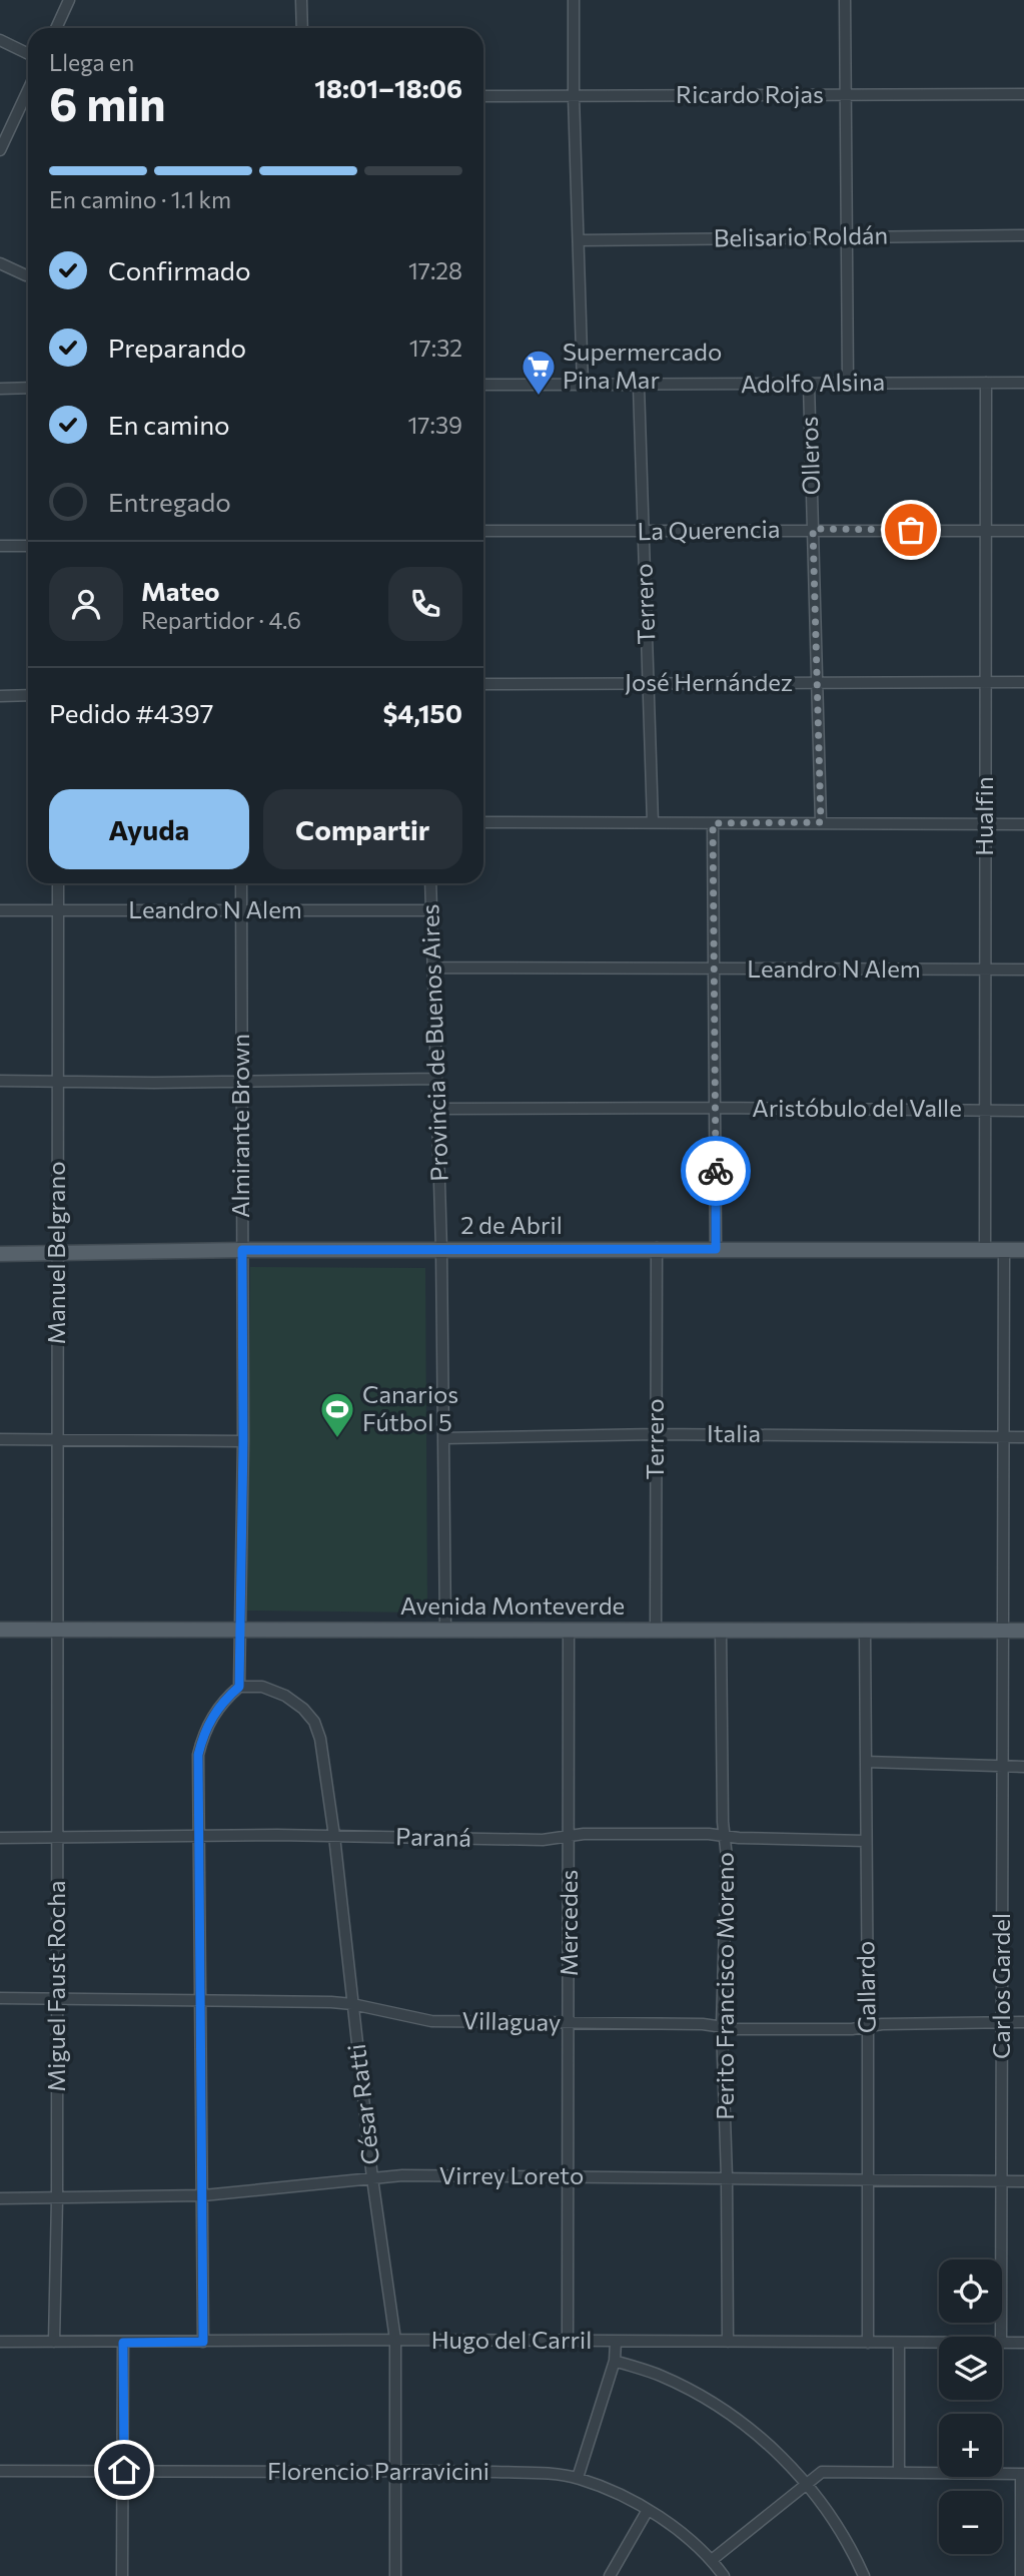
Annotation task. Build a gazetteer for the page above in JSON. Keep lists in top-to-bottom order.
{
  "streets": {
    "main road": ["2 de Abril", "Avenida Monteverde"],
    "street": [
      "Ricardo Rojas",
      "Belisario Roldán",
      "Adolfo Alsina",
      "Olleros",
      "La Querencia",
      "Terrero",
      "José Hernández",
      "Hualfin",
      "Leandro N Alem",
      "Provincia de Buenos Aires",
      "Aristóbulo del Valle",
      "Almirante Brown",
      "Manuel Belgrano",
      "Italia",
      "Paraná",
      "Mercedes",
      "Miguel Faust Rocha",
      "Perito Francisco Moreno",
      "Carlos Gardel",
      "Gallardo",
      "Villaguay",
      "César Ratti",
      "Virrey Loreto",
      "Hugo del Carril",
      "Florencio Parravicini"
    ]
  },
  "crossings": [
    ["Adolfo Alsina", "Olleros"],
    ["Adolfo Alsina", "Terrero"],
    ["Adolfo Alsina", "Hualfin"],
    ["Olleros", "La Querencia"],
    ["Olleros", "José Hernández"],
    ["La Querencia", "Terrero"],
    ["La Querencia", "Hualfin"],
    ["Terrero", "José Hernández"],
    ["Terrero", "2 de Abril"],
    ["Terrero", "Italia"],
    ["Terrero", "Avenida Monteverde"],
    ["José Hernández", "Hualfin"],
    ["Hualfin", "Leandro N Alem"],
    ["Hualfin", "Aristóbulo del Valle"],
    ["Hualfin", "2 de Abril"],
    ["Leandro N Alem", "Provincia de Buenos Aires"],
    ["Leandro N Alem", "Almirante Brown"],
    ["Leandro N Alem", "Manuel Belgrano"],
    ["Provincia de Buenos Aires", "Aristóbulo del Valle"],
    ["Provincia de Buenos Aires", "2 de Abril"],
    ["Provincia de Buenos Aires", "Italia"],
    ["Provincia de Buenos Aires", "Avenida Monteverde"],
    ["Almirante Brown", "2 de Abril"],
    ["Almirante Brown", "Avenida Monteverde"],
    ["Almirante Brown", "César Ratti"],
    ["2 de Abril", "Manuel Belgrano"],
    ["Manuel Belgrano", "Avenida Monteverde"],
    ["Manuel Belgrano", "Miguel Faust Rocha"],
    ["Avenida Monteverde", "Mercedes"],
    ["Avenida Monteverde", "Miguel Faust Rocha"],
    ["Avenida Monteverde", "Perito Francisco Moreno"],
    ["Avenida Monteverde", "Carlos Gardel"],
    ["Avenida Monteverde", "Gallardo"],
    ["Paraná", "Mercedes"],
    ["Paraná", "Miguel Faust Rocha"],
    ["Paraná", "Perito Francisco Moreno"],
    ["Paraná", "Gallardo"],
    ["Paraná", "César Ratti"],
    ["Mercedes", "Villaguay"],
    ["Mercedes", "Virrey Loreto"],
    ["Mercedes", "Hugo del Carril"],
    ["Miguel Faust Rocha", "Villaguay"],
    ["Miguel Faust Rocha", "Virrey Loreto"],
    ["Miguel Faust Rocha", "Hugo del Carril"],
    ["Perito Francisco Moreno", "Villaguay"],
    ["Perito Francisco Moreno", "Virrey Loreto"],
    ["Perito Francisco Moreno", "Hugo del Carril"],
    ["Carlos Gardel", "Villaguay"],
    ["Carlos Gardel", "Virrey Loreto"],
    ["Gallardo", "Villaguay"],
    ["Gallardo", "Virrey Loreto"],
    ["Gallardo", "Hugo del Carril"],
    ["Villaguay", "César Ratti"],
    ["César Ratti", "Virrey Loreto"],
    ["César Ratti", "Hugo del Carril"],
    ["César Ratti", "Florencio Parravicini"]
  ],
  "places": {
    "supermarket": ["Supermercado Pina Mar"],
    "sports": ["Canarios Fútbol 5"]
  },
  "page": {
    "heading": ["6 min", "Llega en", "18:01–18:06"],
    "panel": [
      "Mateo",
      "Repartidor · 4.6",
      "Pedido #4397",
      "$4,150"
    ],
    "bar": "En camino · 1.1 km",
    "list": [
      ["Confirmado", "17:28"],
      ["Preparando", "17:32"],
      ["En camino", "17:39"],
      "Entregado"
    ],
    "buttons": ["Ayuda", "Compartir"],
    "map_buttons": ["+", "−"]
  }
}
